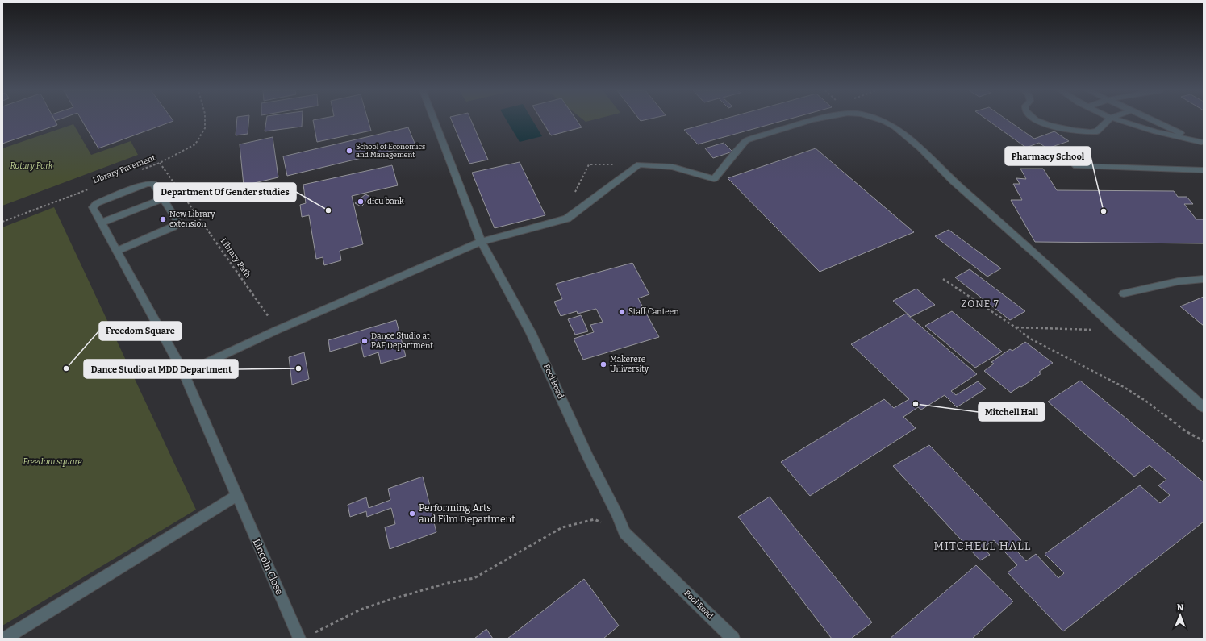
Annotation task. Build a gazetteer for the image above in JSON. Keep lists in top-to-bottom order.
{
  "streets": {
    "lane": ["Pool Road", "Lincoln Close"],
    "path": ["Library Pavement", "Library Path"]
  },
  "crossings": [
    ["Library Pavement", "Library Path"]
  ],
  "districts": ["ZONE 7", "MITCHELL HALL"],
  "parks": ["Rotary Park", "Freedom square"],
  "places": [
    "School of Economics and Management",
    "dfcu bank",
    "Department Of Gender studies",
    "Pharmacy School",
    "New Library extension",
    "Staff Canteen",
    "Dance Studio at PAF Department",
    "Makerere University",
    "Freedom Square",
    "Dance Studio at MDD Department",
    "Mitchell Hall",
    "Performing Arts and Film Department"
  ],
  "north": "top"
}
